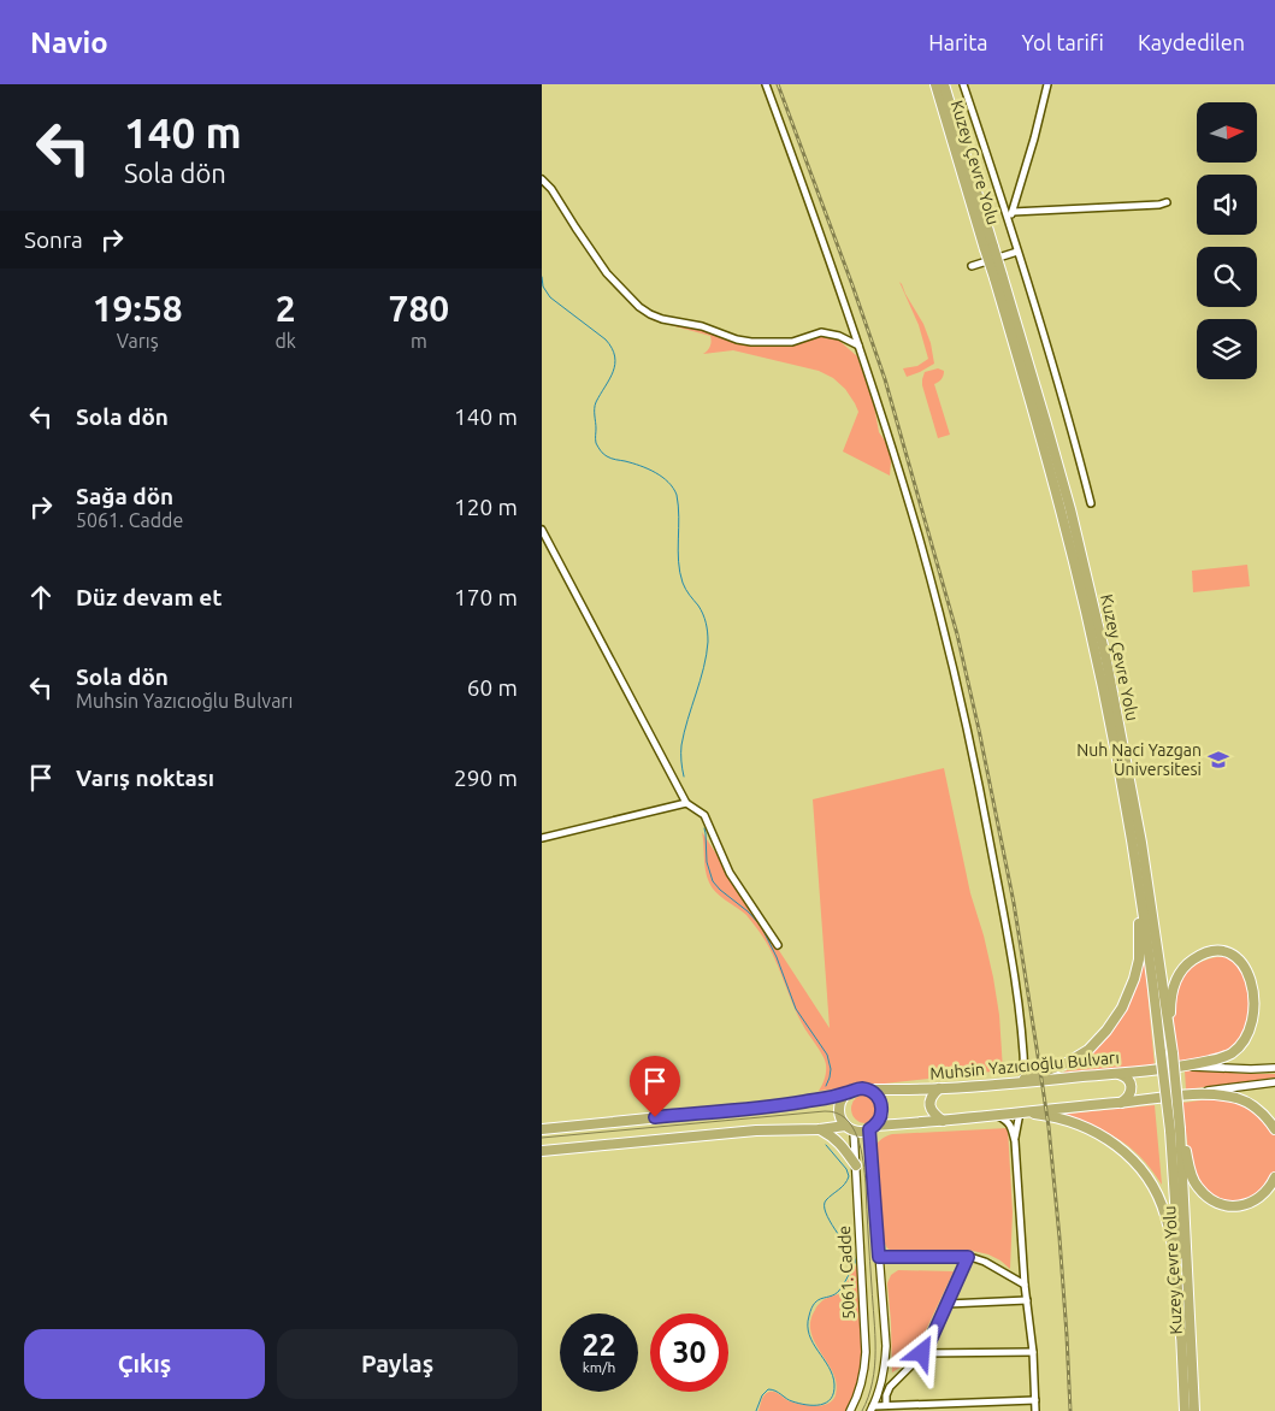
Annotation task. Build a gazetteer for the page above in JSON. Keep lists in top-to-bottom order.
{
  "streets": {
    "highway": ["Kuzey Çevre Yolu", "Muhsin Yazıcıoğlu Bulvarı"],
    "street": ["5061. Cadde"]
  },
  "crossings": [
    ["Kuzey Çevre Yolu", "Muhsin Yazıcıoğlu Bulvarı"],
    ["Muhsin Yazıcıoğlu Bulvarı", "5061. Cadde"]
  ],
  "places": {
    "school or university": ["Nuh Naci Yazgan Üniversitesi"]
  },
  "north": "right",
  "page": {
    "header": "Navio",
    "nav": ["Harita", "Yol tarifi", "Kaydedilen"],
    "turn": ["140 m", "Sola dön"],
    "then": "Sonra",
    "eta": [
      "19:58",
      "Varış",
      "2",
      "dk",
      "780",
      "m"
    ],
    "list": [
      {
        "name": "Sola dön",
        "value": "140 m"
      },
      {
        "name": "Sağa dön",
        "note": "5061. Cadde",
        "value": "120 m"
      },
      {
        "name": "Düz devam et",
        "value": "170 m"
      },
      {
        "name": "Sola dön",
        "note": "Muhsin Yazıcıoğlu Bulvarı",
        "value": "60 m"
      },
      {
        "name": "Varış noktası",
        "value": "290 m"
      }
    ],
    "speed": "22 km/h",
    "limit": "30",
    "buttons": ["Çıkış", "Paylaş"]
  }
}
